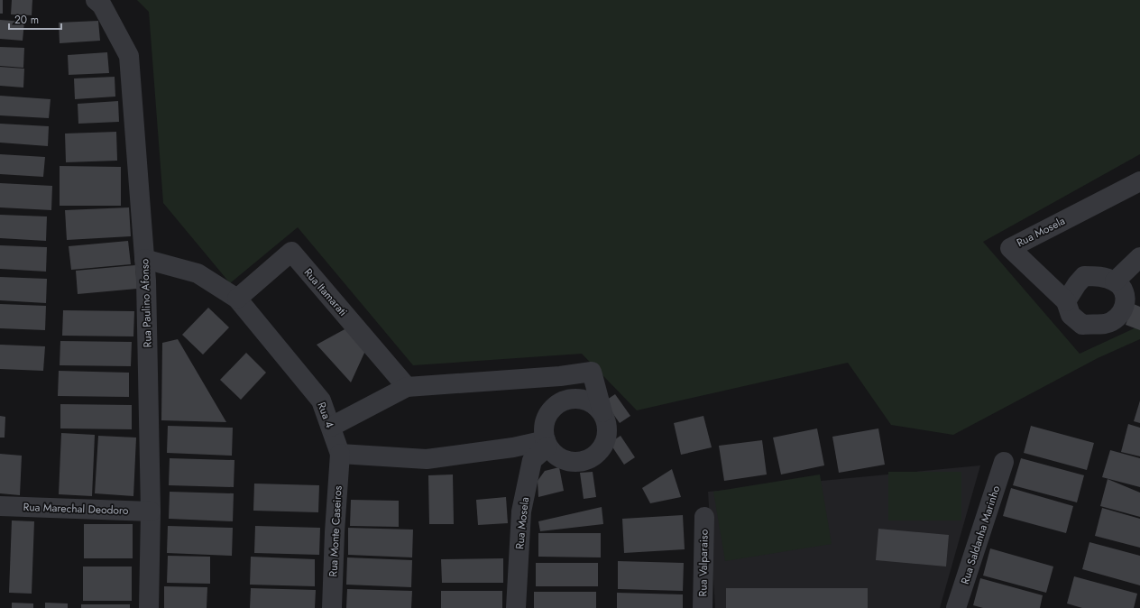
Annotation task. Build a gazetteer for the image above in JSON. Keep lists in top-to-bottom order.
{
  "streets": {
    "street": [
      "Rua Mosela",
      "Rua Itamarati",
      "Rua Paulino Afonso",
      "Rua 4",
      "Rua Marechal Deodoro",
      "Rua Monte Caseiros",
      "Rua Saldanha Marinho",
      "Rua Valparaiso"
    ]
  },
  "crossings": [
    ["Rua Itamarati", "Rua 4"],
    ["Rua Paulino Afonso", "Rua 4"],
    ["Rua Paulino Afonso", "Rua Marechal Deodoro"],
    ["Rua 4", "Rua Monte Caseiros"]
  ],
  "scale_bar": "20 m"
}
